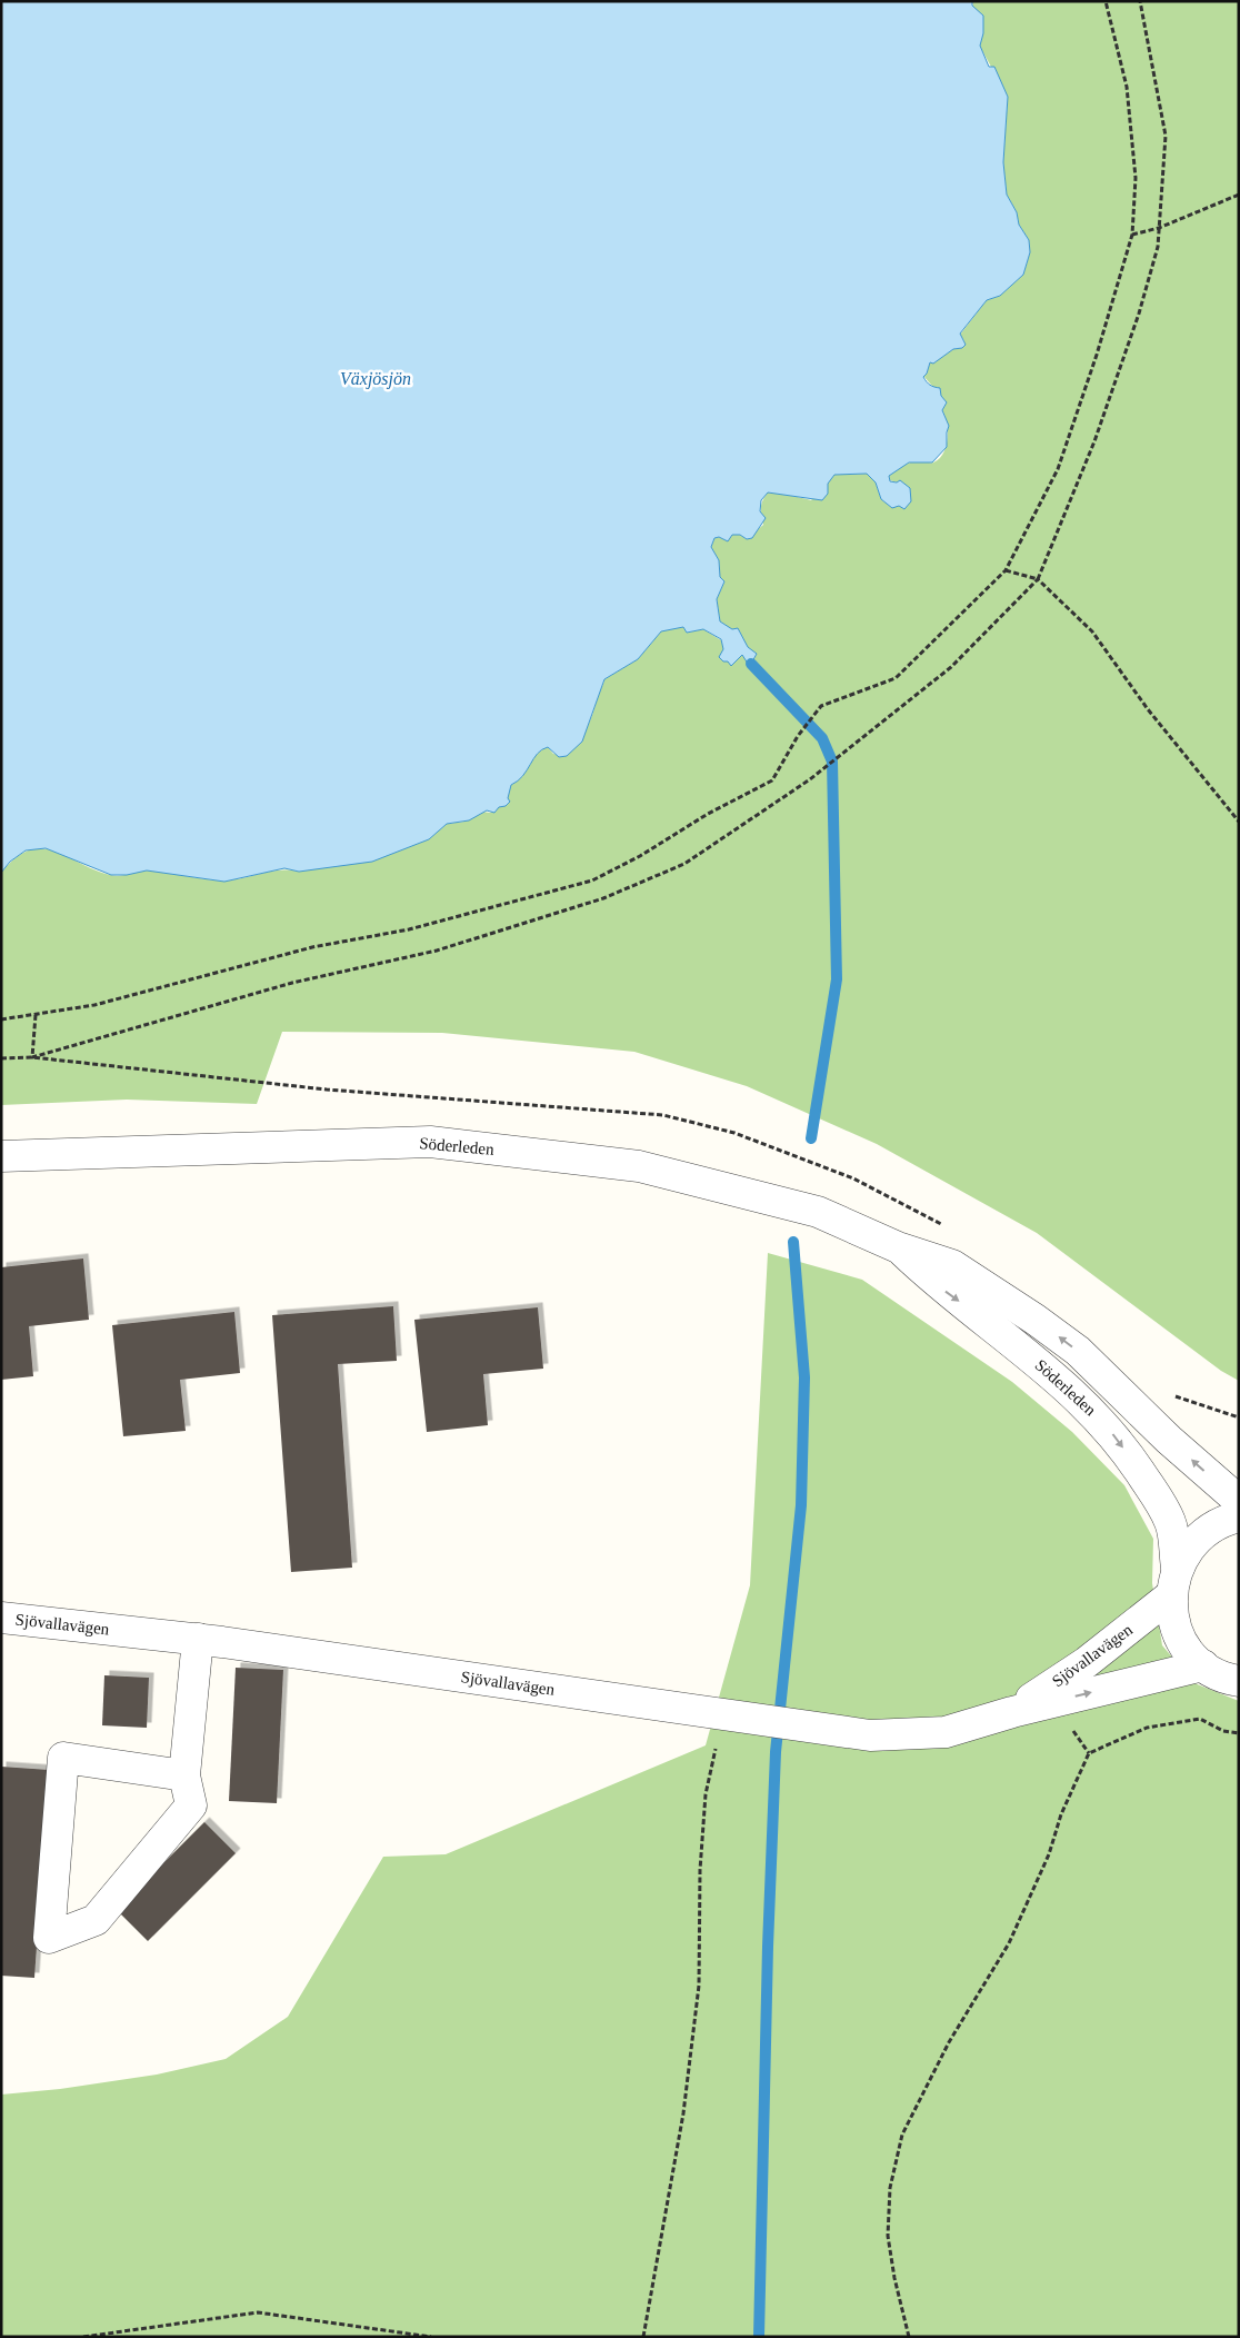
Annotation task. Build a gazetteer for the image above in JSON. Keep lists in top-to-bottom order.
{
  "streets": {
    "street": ["Söderleden", "Sjövallavägen"]
  },
  "crossings": [
    ["Söderleden", "Sjövallavägen"]
  ],
  "water": ["Växjösjön"]
}
